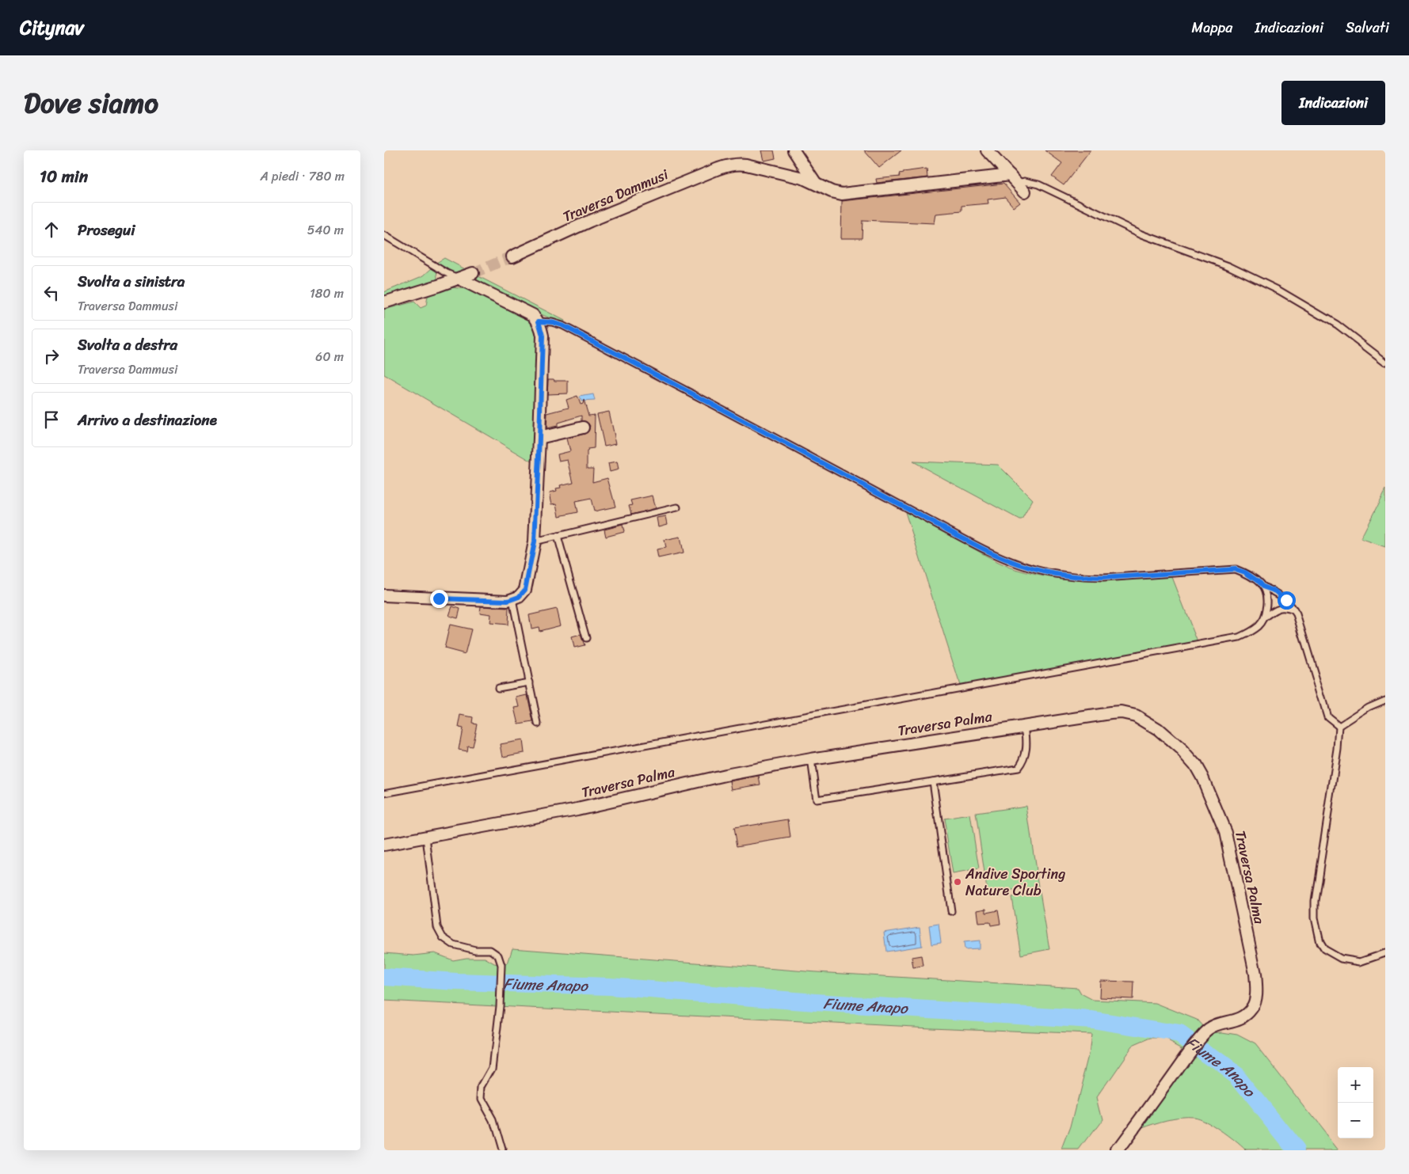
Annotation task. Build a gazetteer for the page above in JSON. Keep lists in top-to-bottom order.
{
  "streets": {
    "street": ["Traversa Dammusi", "Traversa Palma"]
  },
  "water": ["Fiume Anapo"],
  "places": ["Andive Sporting Nature Club"],
  "page": {
    "header": "Citynav",
    "nav": ["Mappa", "Indicazioni", "Salvati"],
    "title": "Dove siamo",
    "buttons": "Indicazioni",
    "heading": ["10 min", "A piedi · 780 m"],
    "list": [
      ["Prosegui", "540 m"],
      ["Svolta a sinistra", "Traversa Dammusi", "180 m"],
      ["Svolta a destra", "Traversa Dammusi", "60 m"],
      "Arrivo a destinazione"
    ],
    "map_buttons": ["+", "−"]
  }
}
